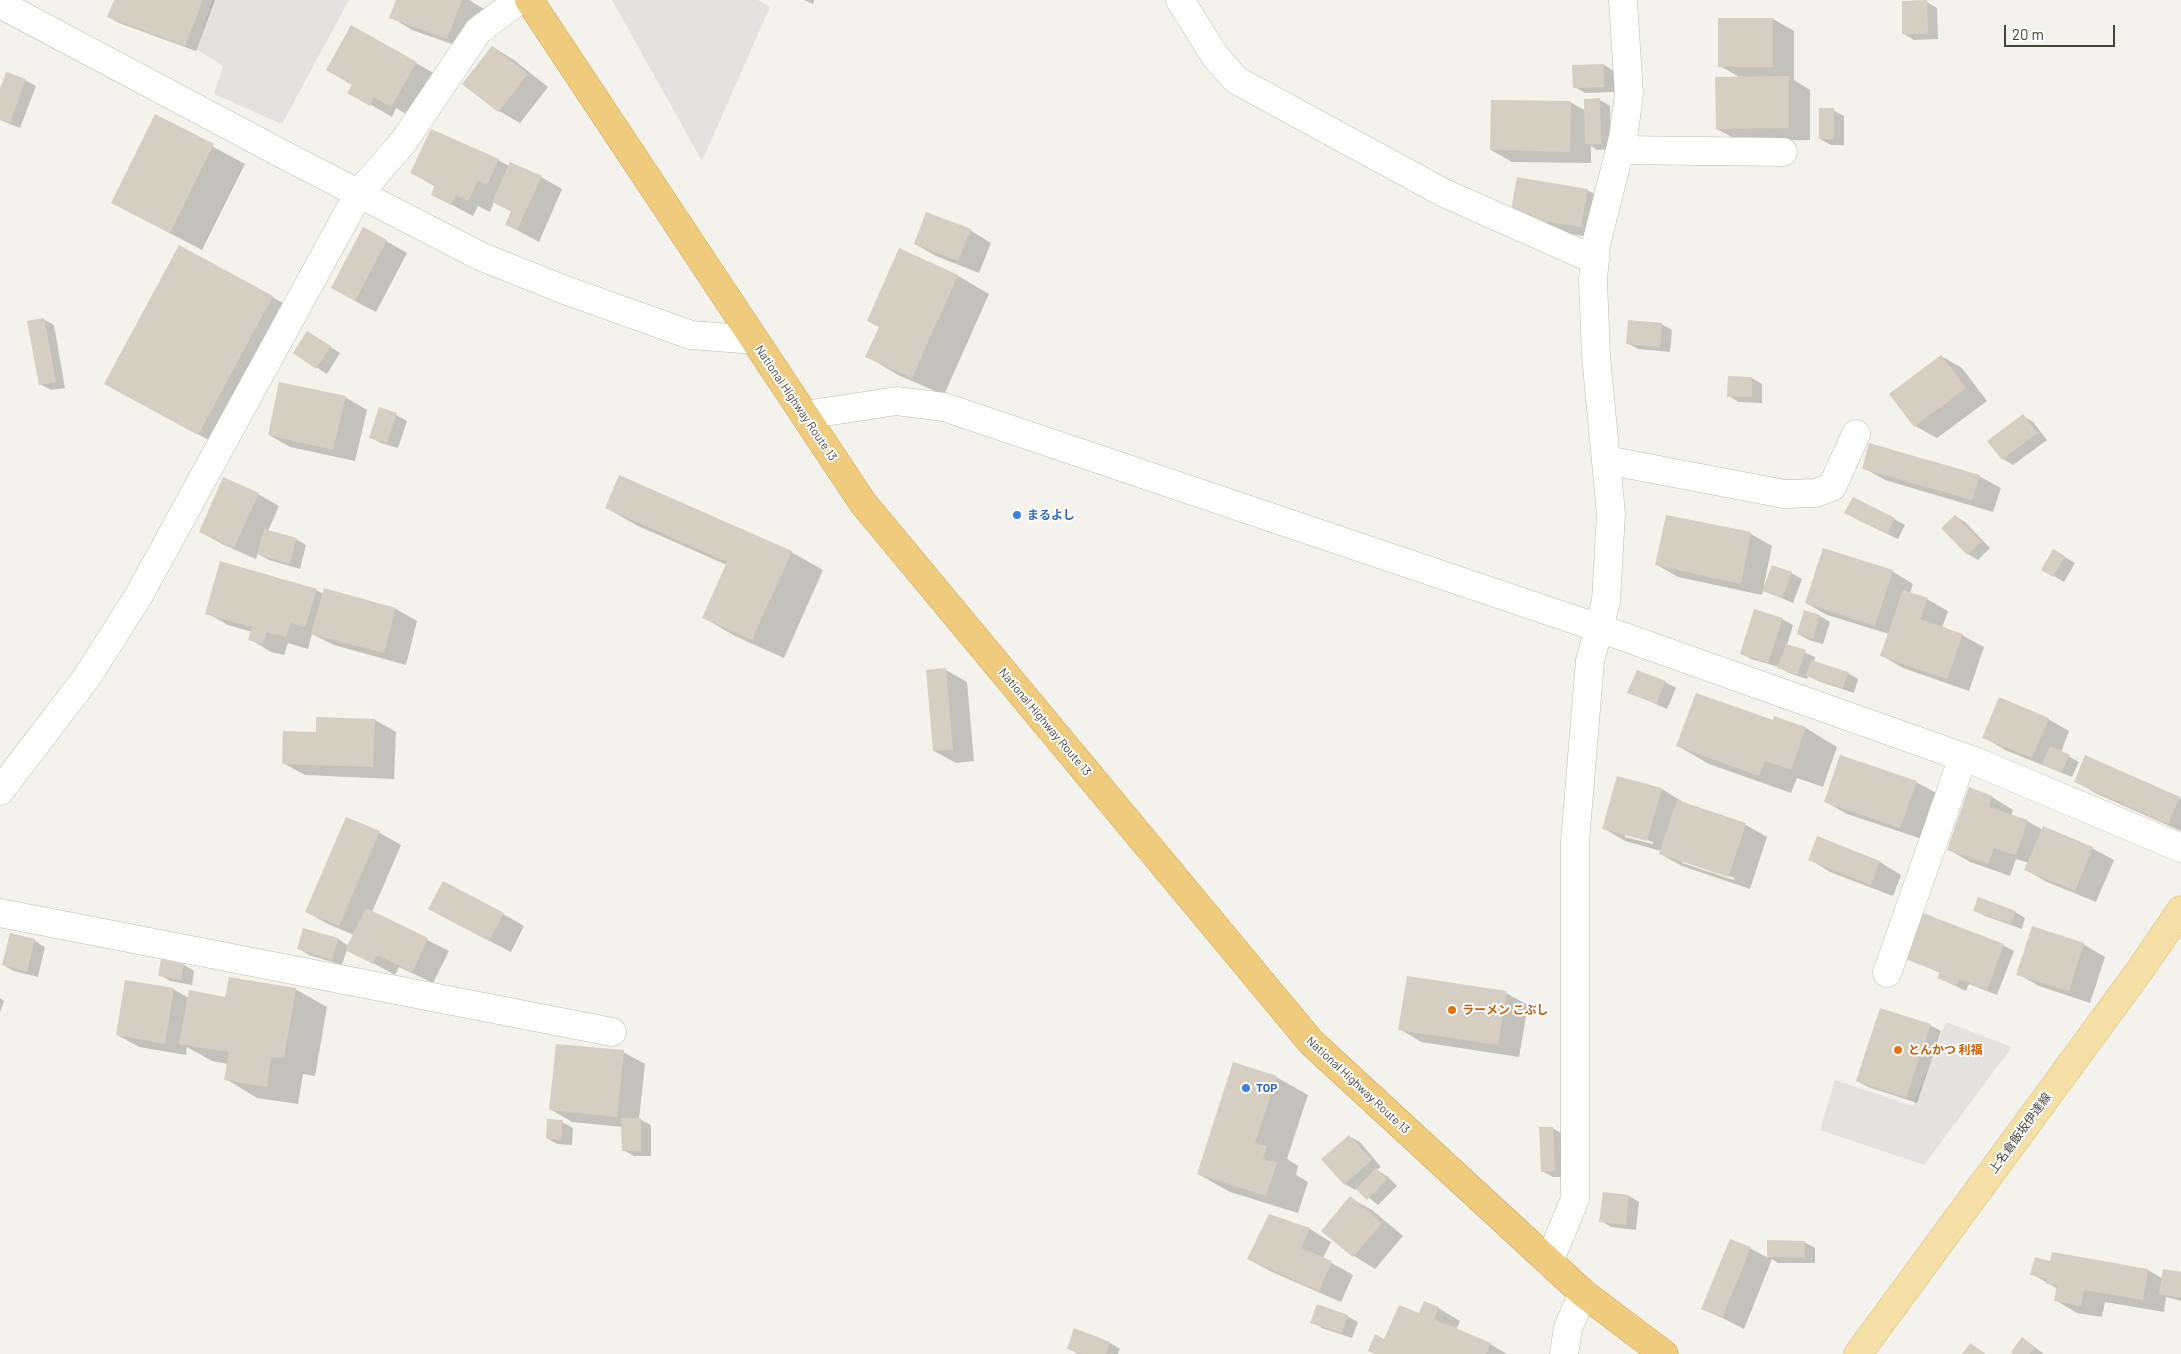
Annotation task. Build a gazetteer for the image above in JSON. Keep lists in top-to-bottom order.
{
  "streets": {
    "highway": ["National Highway Route 13"],
    "main road": ["上名倉飯坂伊達線"]
  },
  "places": [
    "まるよし",
    "ラーメン こぶし",
    "とんかつ 利福",
    "TOP"
  ],
  "scale_bar": "20 m"
}
